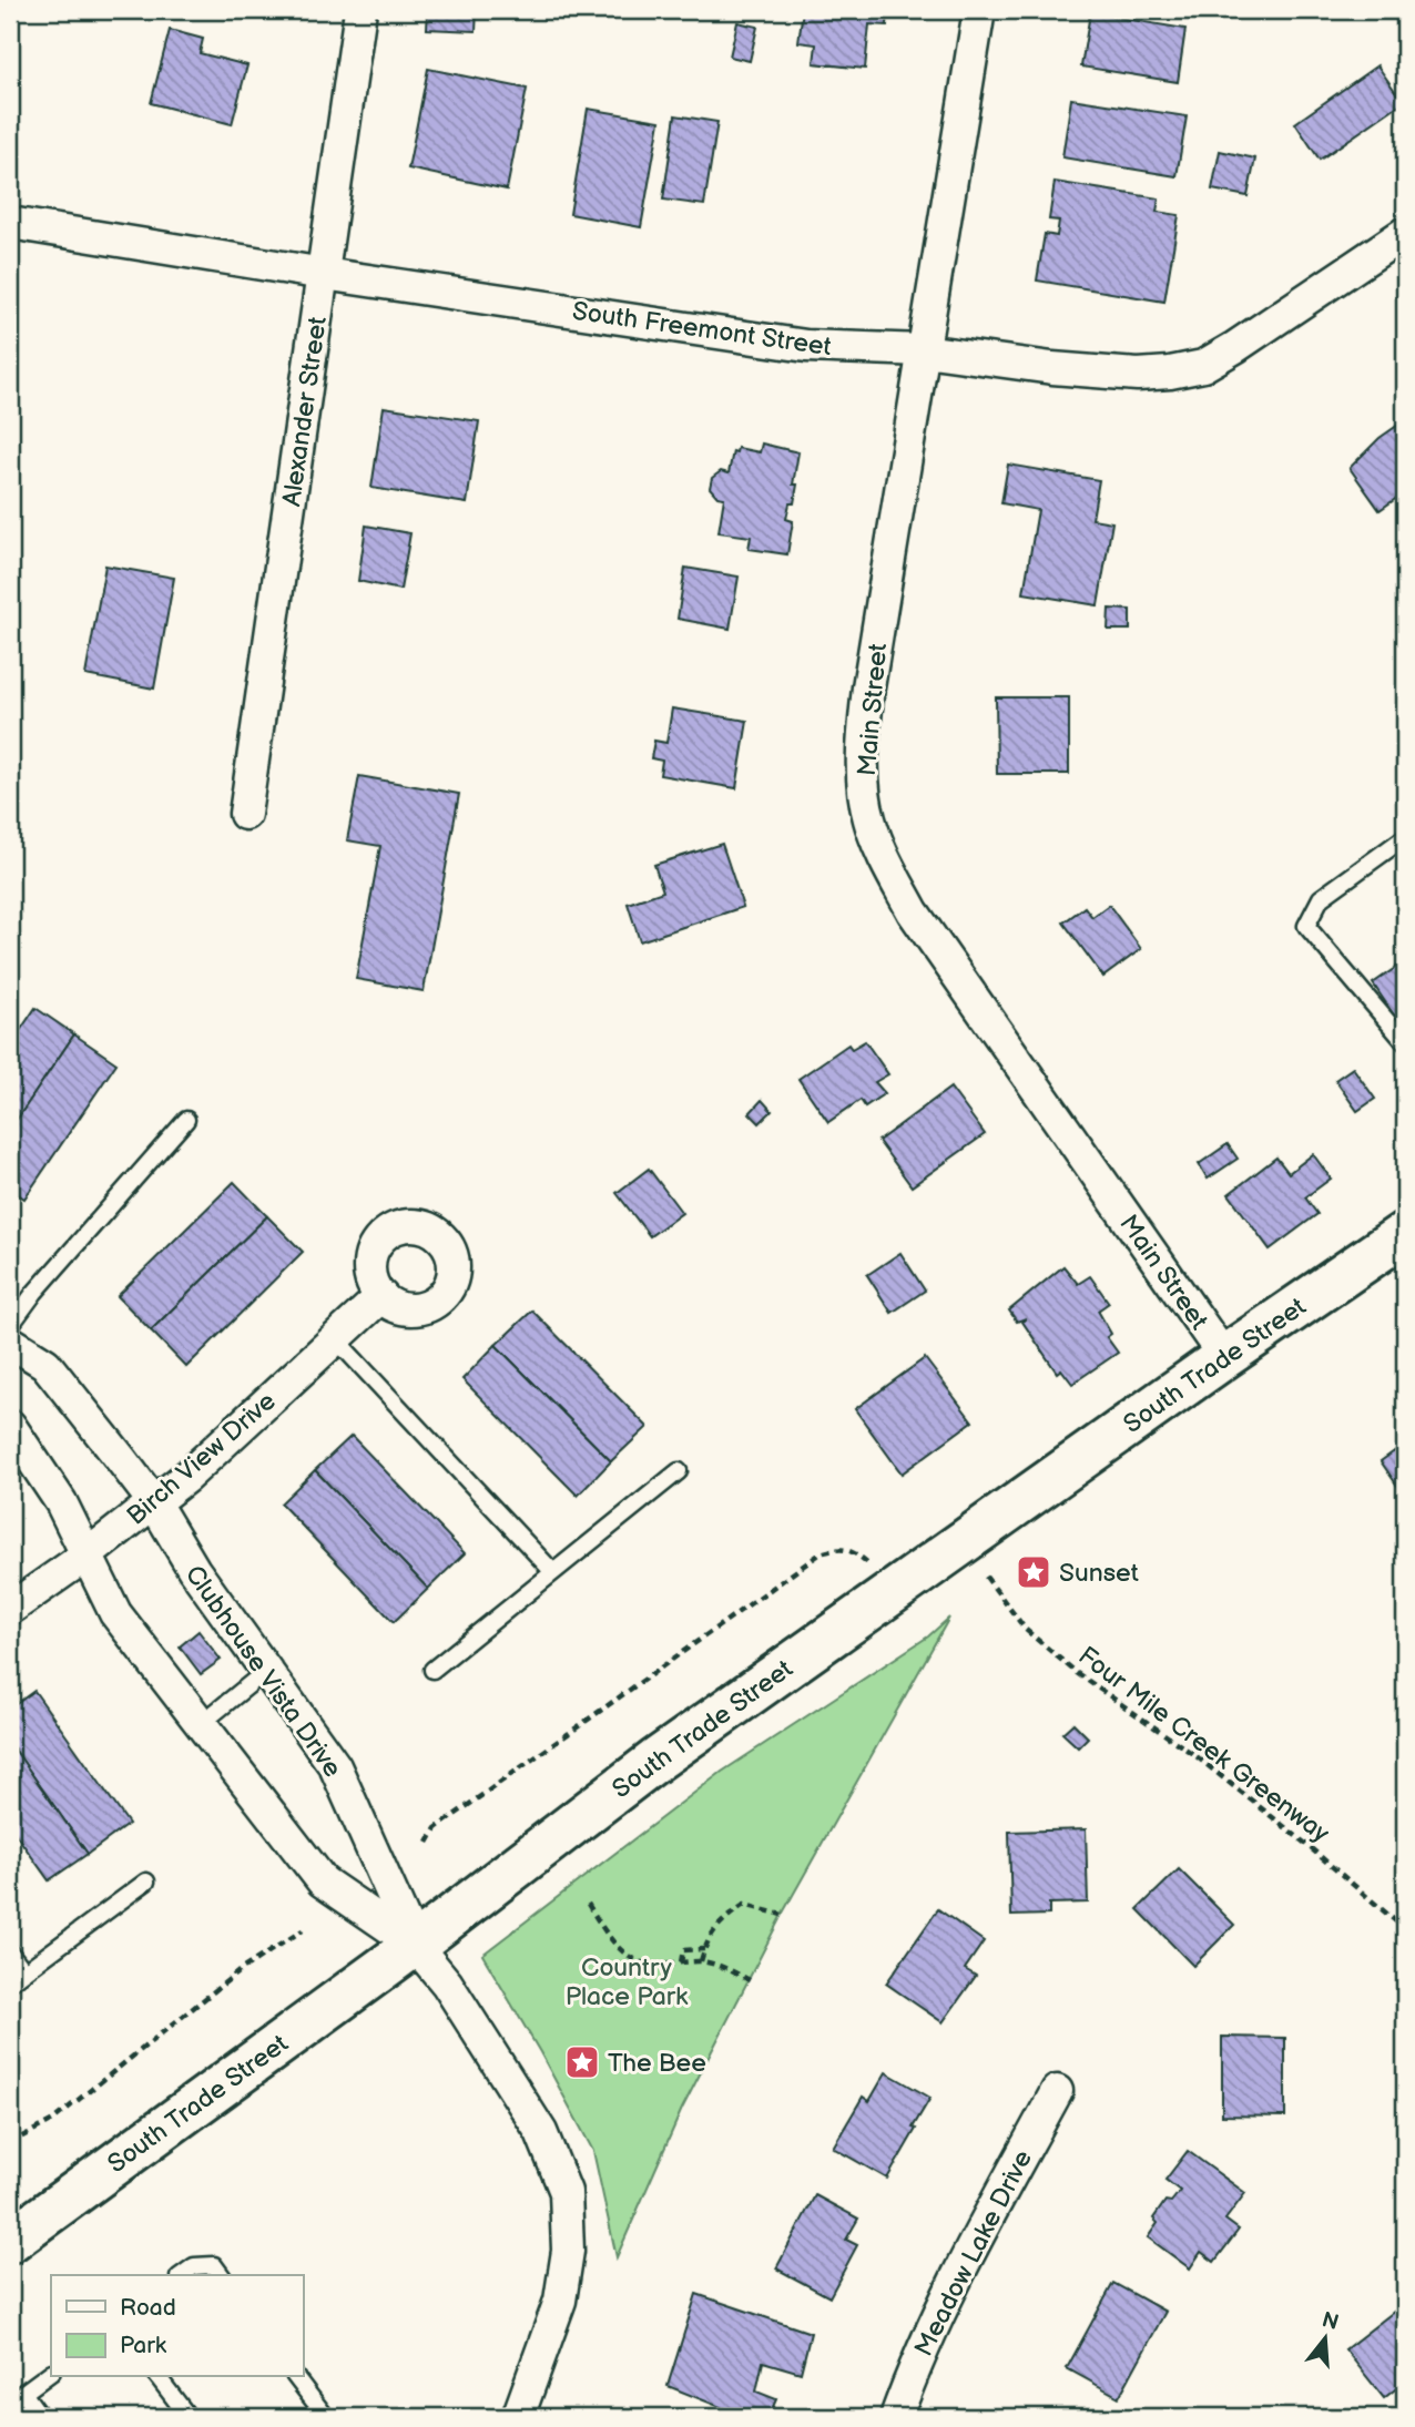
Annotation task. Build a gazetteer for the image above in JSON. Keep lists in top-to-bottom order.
{
  "streets": {
    "main road": ["South Trade Street"],
    "street": [
      "South Freemont Street",
      "Alexander Street",
      "Main Street",
      "Birch View Drive",
      "Clubhouse Vista Drive",
      "Meadow Lake Drive"
    ],
    "path": ["Four Mile Creek Greenway"]
  },
  "crossings": [
    ["South Freemont Street", "Alexander Street"],
    ["South Freemont Street", "Main Street"],
    ["Main Street", "South Trade Street"],
    ["South Trade Street", "Clubhouse Vista Drive"],
    ["Birch View Drive", "Clubhouse Vista Drive"]
  ],
  "parks": ["Country Place Park"],
  "places": {
    "place": ["Sunset", "The Bee"]
  },
  "legend": ["Road", "Park"],
  "north": "top"
}
